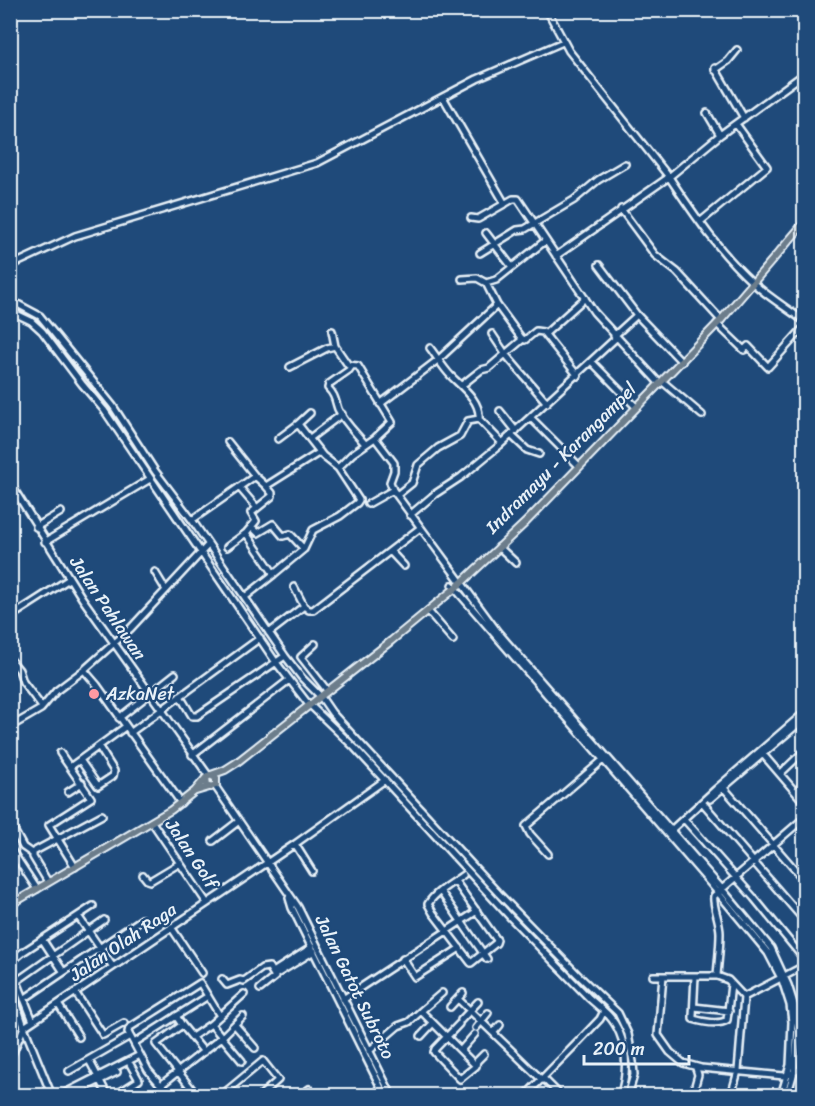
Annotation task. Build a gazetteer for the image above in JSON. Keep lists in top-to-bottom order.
{
  "streets": {
    "main road": ["Indramayu - Karangampel"],
    "street": [
      "Jalan Pahlawan",
      "Jalan Golf",
      "Jalan Olah Raga",
      "Jalan Gatot Subroto"
    ]
  },
  "crossings": [
    ["Jalan Golf", "Jalan Olah Raga"],
    ["Jalan Olah Raga", "Jalan Gatot Subroto"]
  ],
  "places": ["AzkaNet"],
  "scale_bar": "200 m"
}
